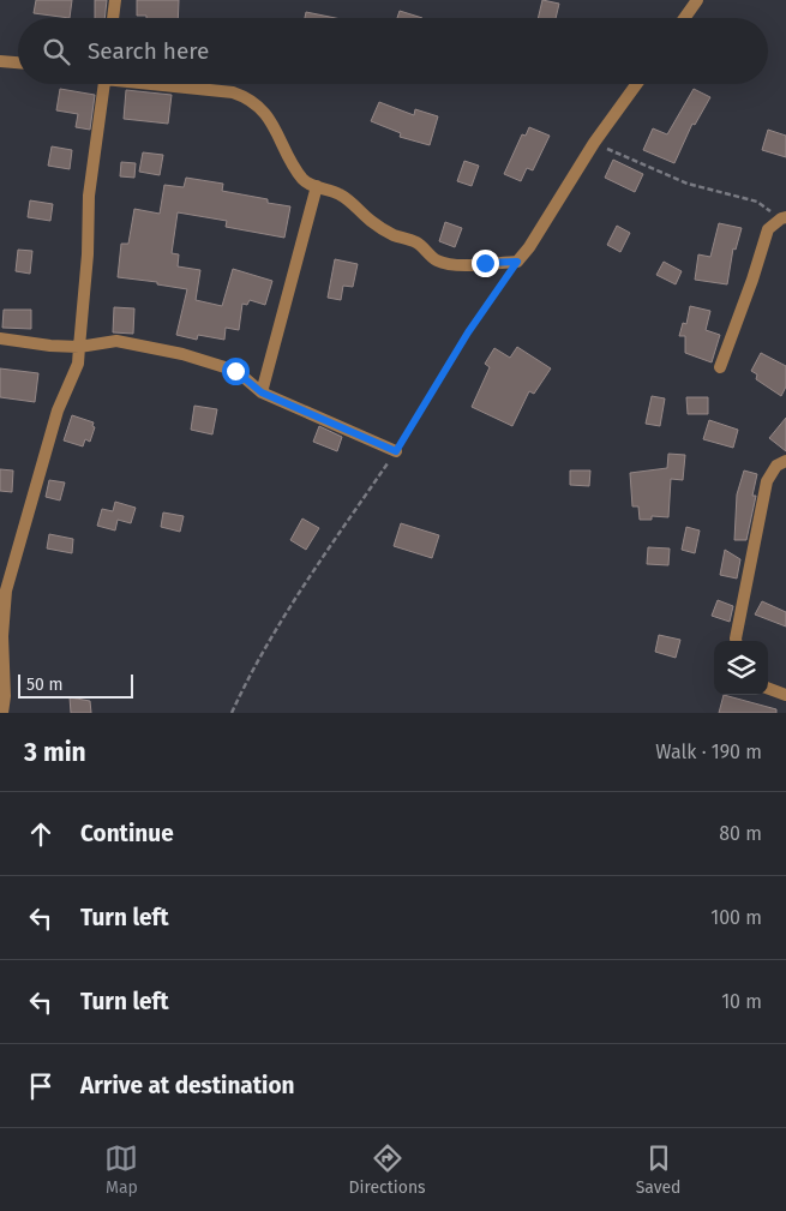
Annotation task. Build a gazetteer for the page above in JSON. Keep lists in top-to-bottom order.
{
  "scale_bar": "50 m",
  "page": {
    "search": "Search here",
    "scale": "50 m",
    "heading": ["3 min", "Walk · 190 m"],
    "list": [
      ["Continue", "80 m"],
      ["Turn left", "100 m"],
      ["Turn left", "10 m"],
      "Arrive at destination"
    ],
    "nav": ["Map", "Directions", "Saved"]
  }
}
